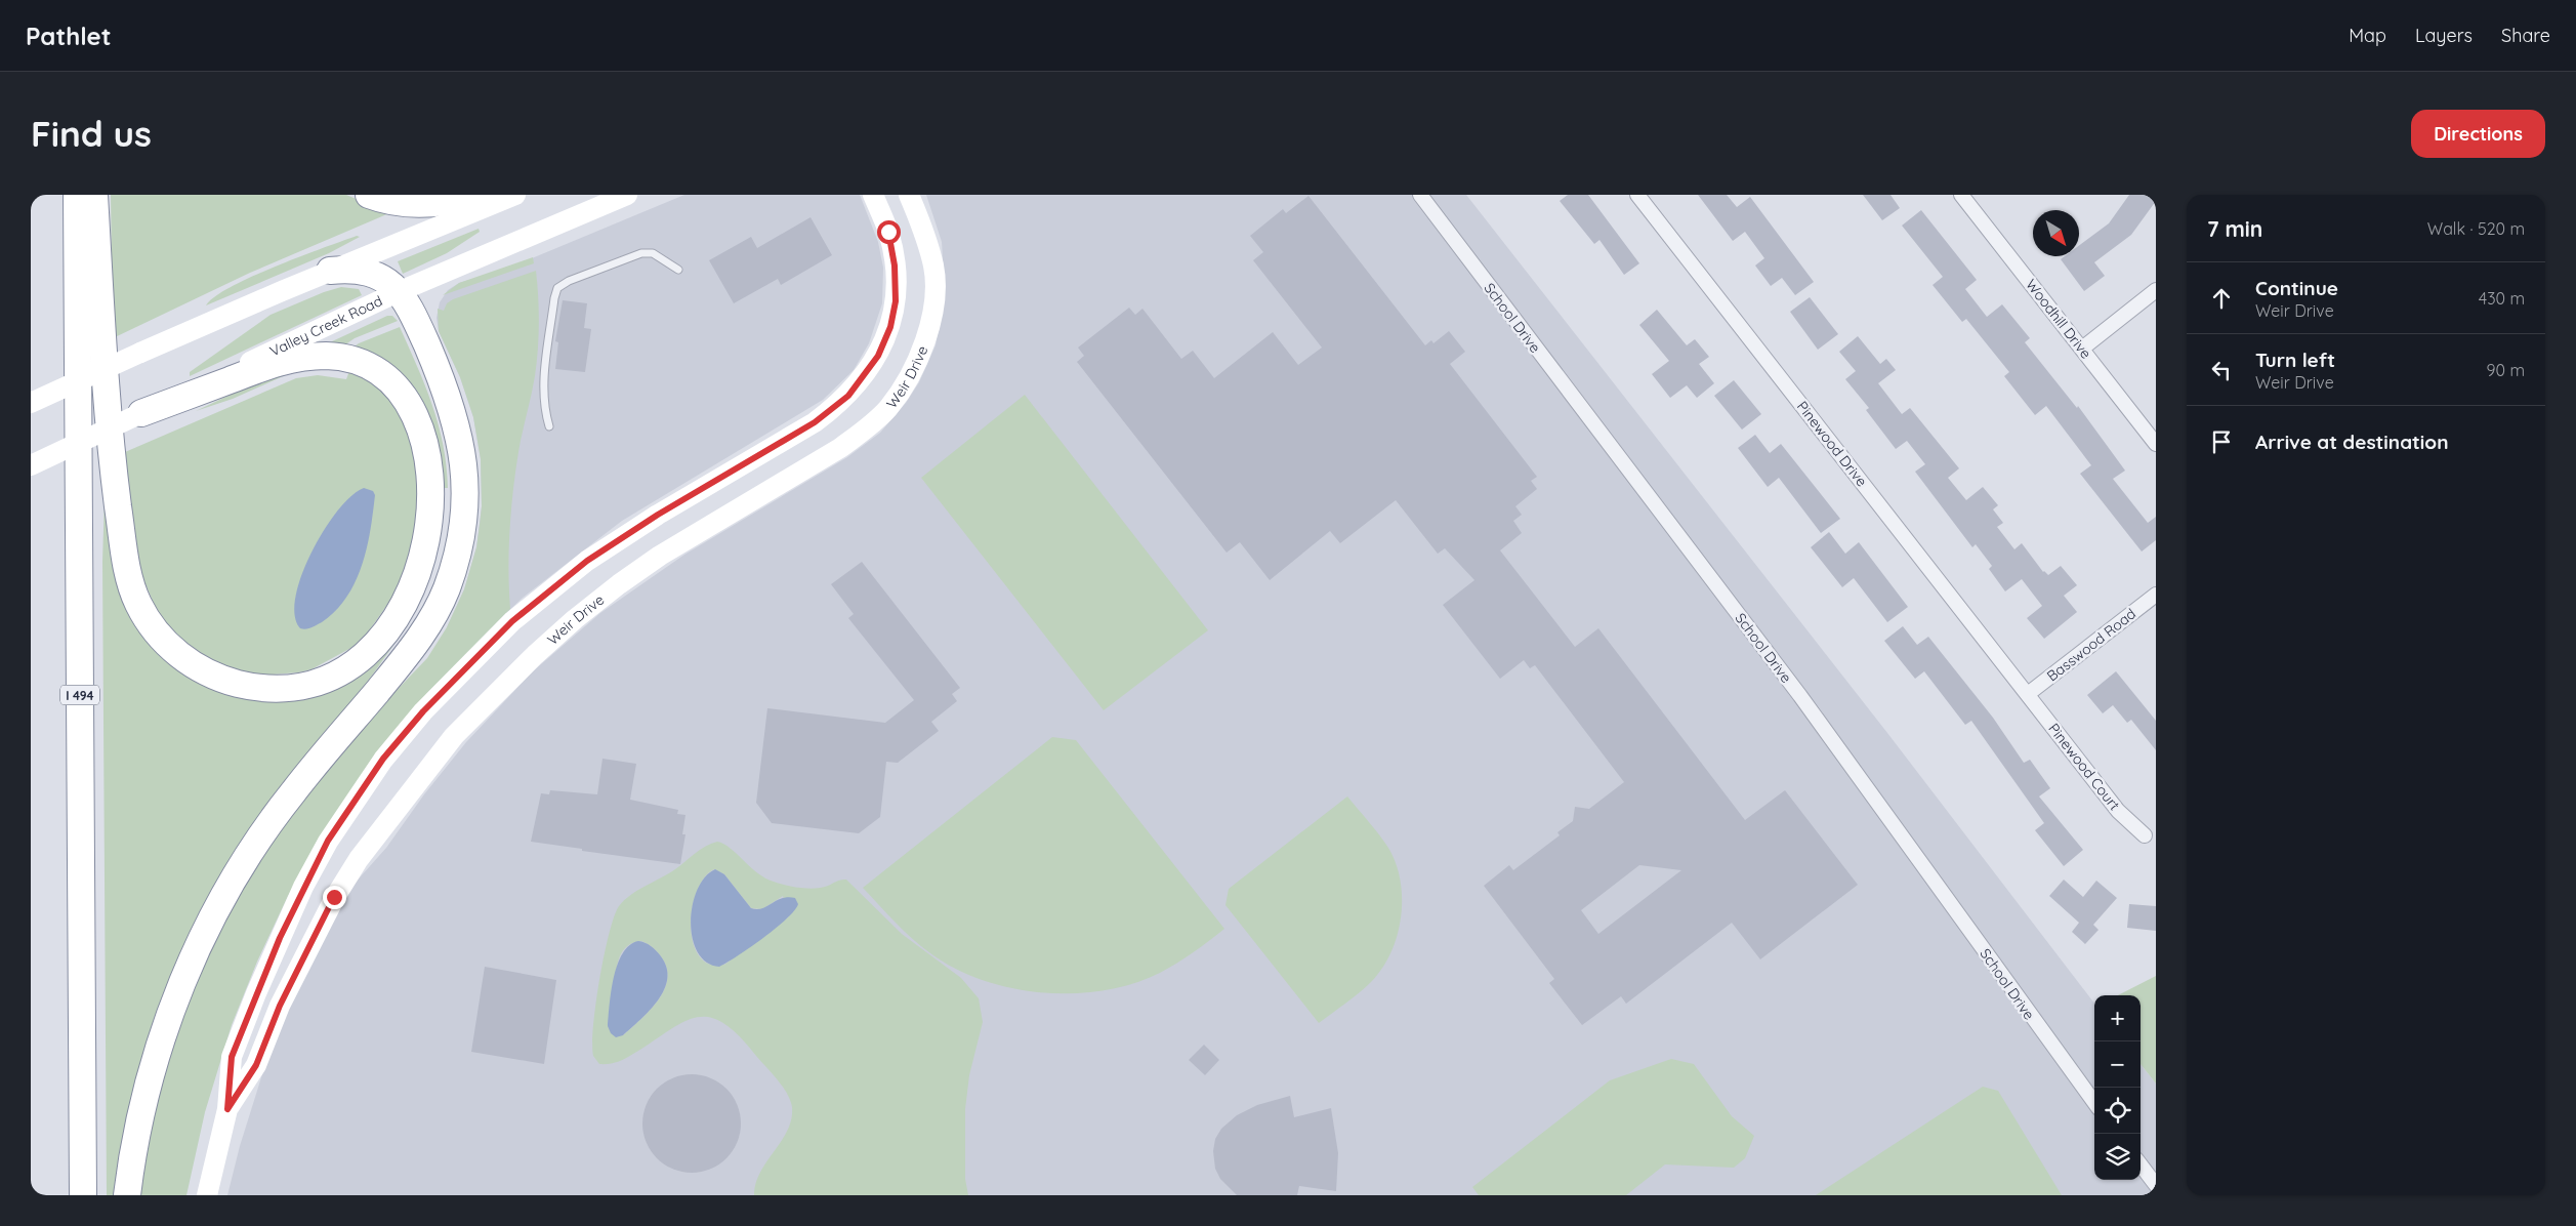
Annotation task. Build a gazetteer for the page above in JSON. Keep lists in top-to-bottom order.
{
  "streets": {
    "highway": ["I 494"],
    "street": [
      "School Drive",
      "Woodhill Drive",
      "Valley Creek Road",
      "Weir Drive",
      "Pinewood Drive",
      "Basswood Road",
      "Pinewood Court"
    ]
  },
  "crossings": [
    ["Pinewood Drive", "Basswood Road"],
    ["Pinewood Drive", "Pinewood Court"],
    ["Basswood Road", "Pinewood Court"]
  ],
  "north": "bottom right",
  "page": {
    "header": "Pathlet",
    "nav": ["Map", "Layers", "Share"],
    "buttons": "Directions",
    "title": "Find us",
    "heading": ["7 min", "Walk · 520 m"],
    "list": [
      ["Continue", "Weir Drive", "430 m"],
      ["Turn left", "Weir Drive", "90 m"],
      "Arrive at destination"
    ],
    "map_buttons": ["+", "−"]
  }
}
